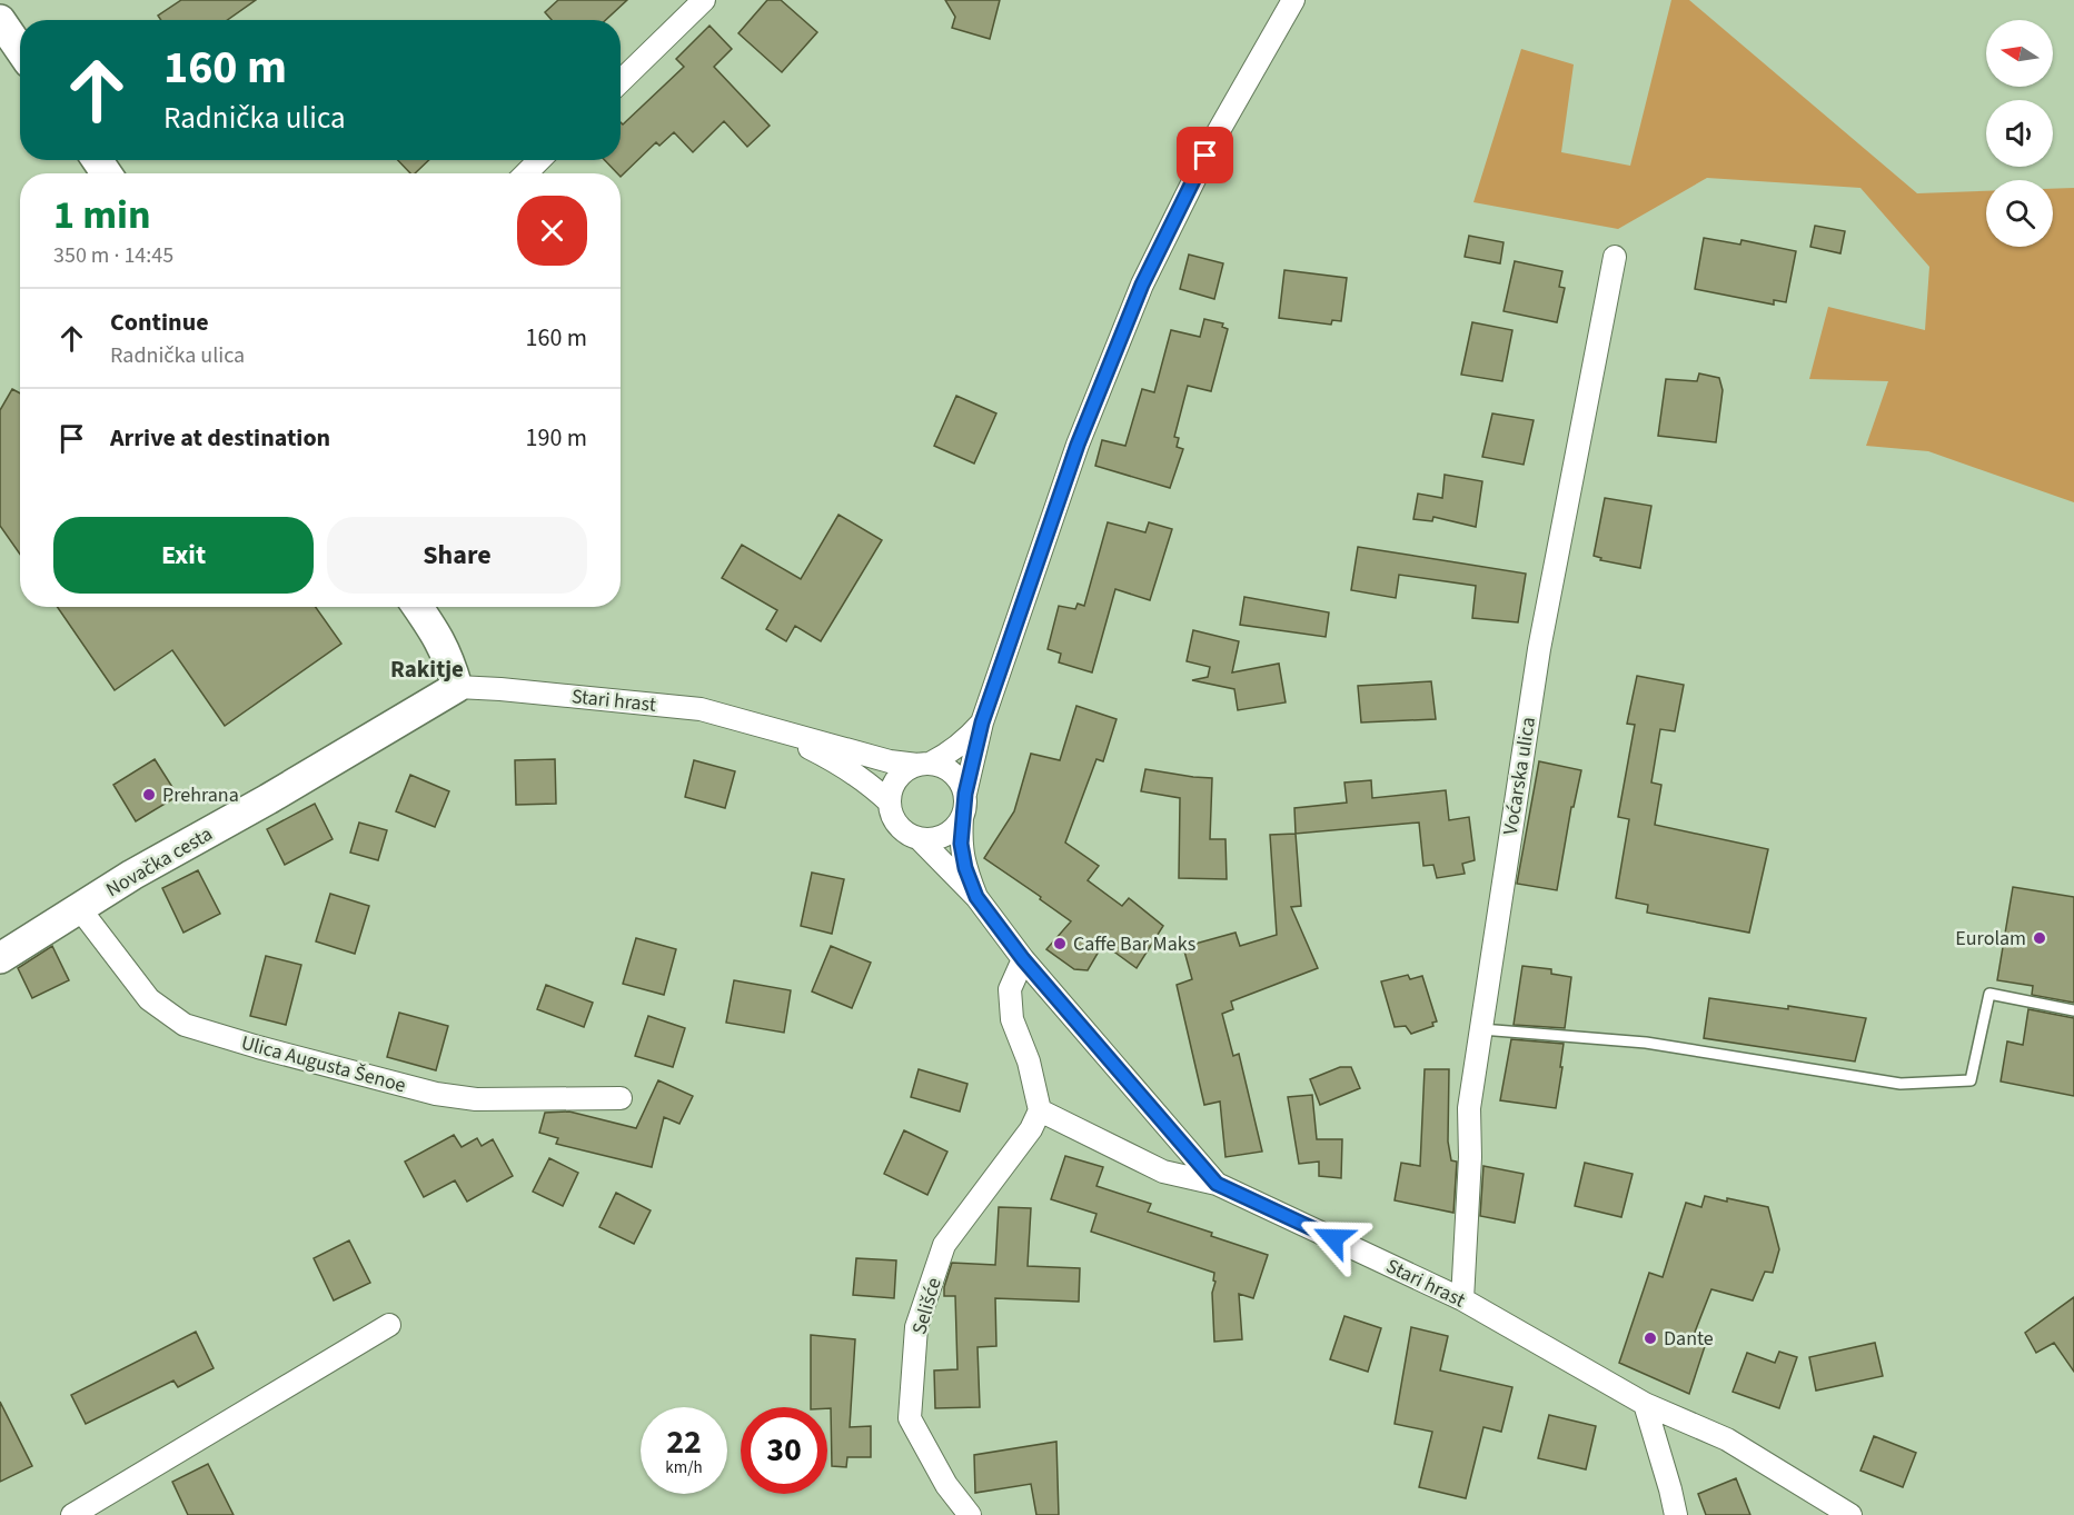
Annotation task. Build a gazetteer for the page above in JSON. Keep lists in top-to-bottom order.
{
  "streets": {
    "street": [
      "Stari hrast",
      "Voćarska ulica",
      "Novačka cesta",
      "Ulica Augusta Šenoe",
      "Selišće"
    ]
  },
  "crossings": [
    ["Stari hrast", "Voćarska ulica"],
    ["Stari hrast", "Novačka cesta"],
    ["Novačka cesta", "Ulica Augusta Šenoe"]
  ],
  "districts": ["Rakitje"],
  "places": [
    "Prehrana",
    "Eurolam",
    "Caffe Bar Maks",
    "Dante"
  ],
  "north": "left",
  "page": {
    "turn": ["160 m", "Radnička ulica"],
    "heading": ["1 min", "350 m · 14:45"],
    "list": [
      {
        "name": "Continue",
        "note": "Radnička ulica",
        "value": "160 m"
      },
      {
        "name": "Arrive at destination",
        "value": "190 m"
      }
    ],
    "buttons": ["Exit", "Share"],
    "speed": "22 km/h",
    "limit": "30"
  }
}
